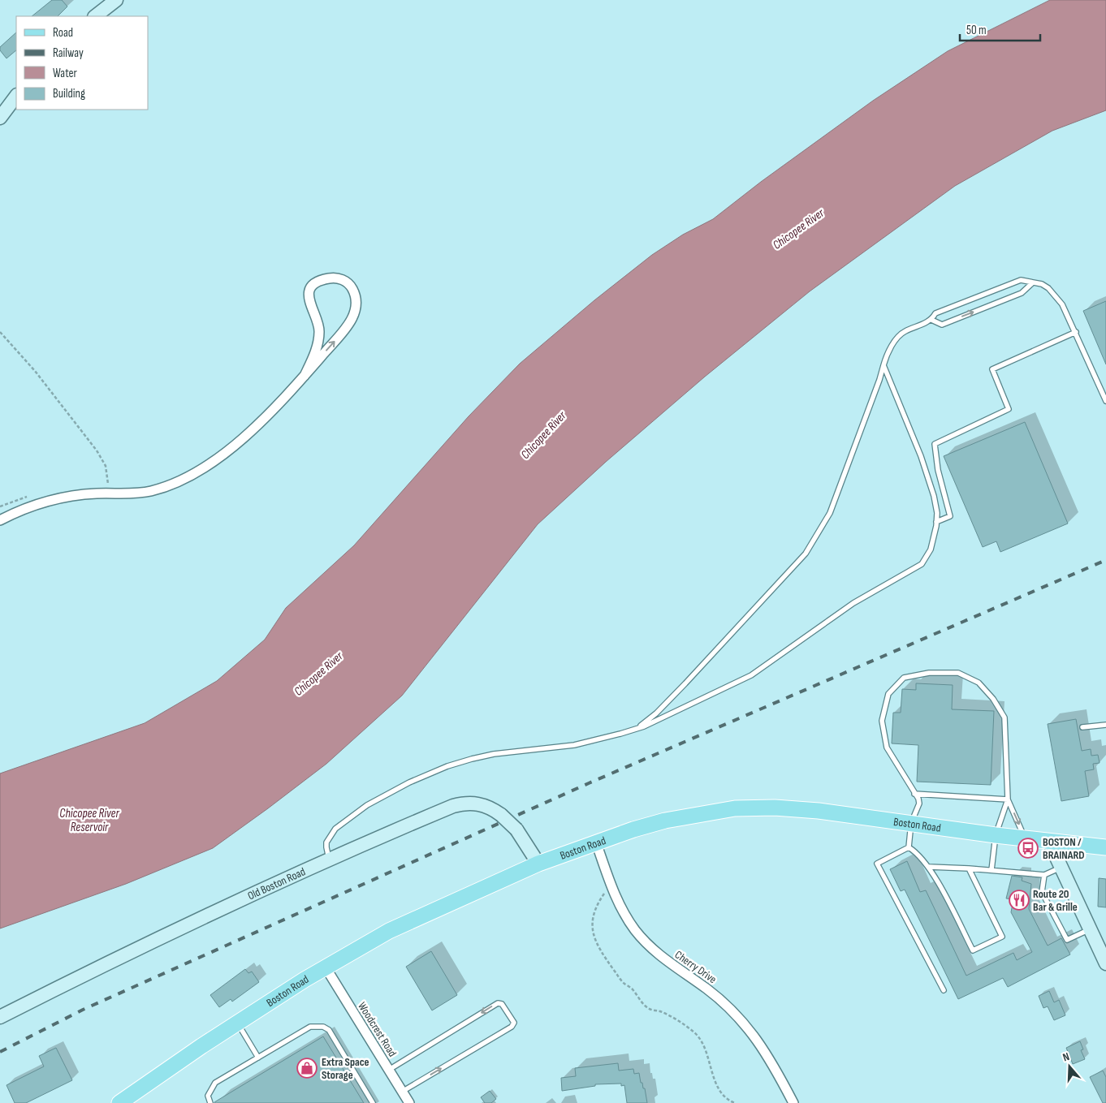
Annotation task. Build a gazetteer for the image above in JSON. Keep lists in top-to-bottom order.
{
  "streets": {
    "main road": ["Boston Road"],
    "street": ["Old Boston Road", "Cherry Drive", "Woodcrest Road"]
  },
  "crossings": [
    ["Boston Road", "Old Boston Road"],
    ["Boston Road", "Cherry Drive"],
    ["Boston Road", "Woodcrest Road"]
  ],
  "water": ["Chicopee River", "Chicopee River Reservoir"],
  "places": {
    "bus stop": ["BOSTON / BRAINARD"],
    "restaurant": ["Route 20 Bar & Grille"],
    "shop": ["Extra Space Storage"]
  },
  "legend": [
    "Road",
    "Railway",
    "Water",
    "Building"
  ],
  "scale_bar": "50 m",
  "north": "top"
}
